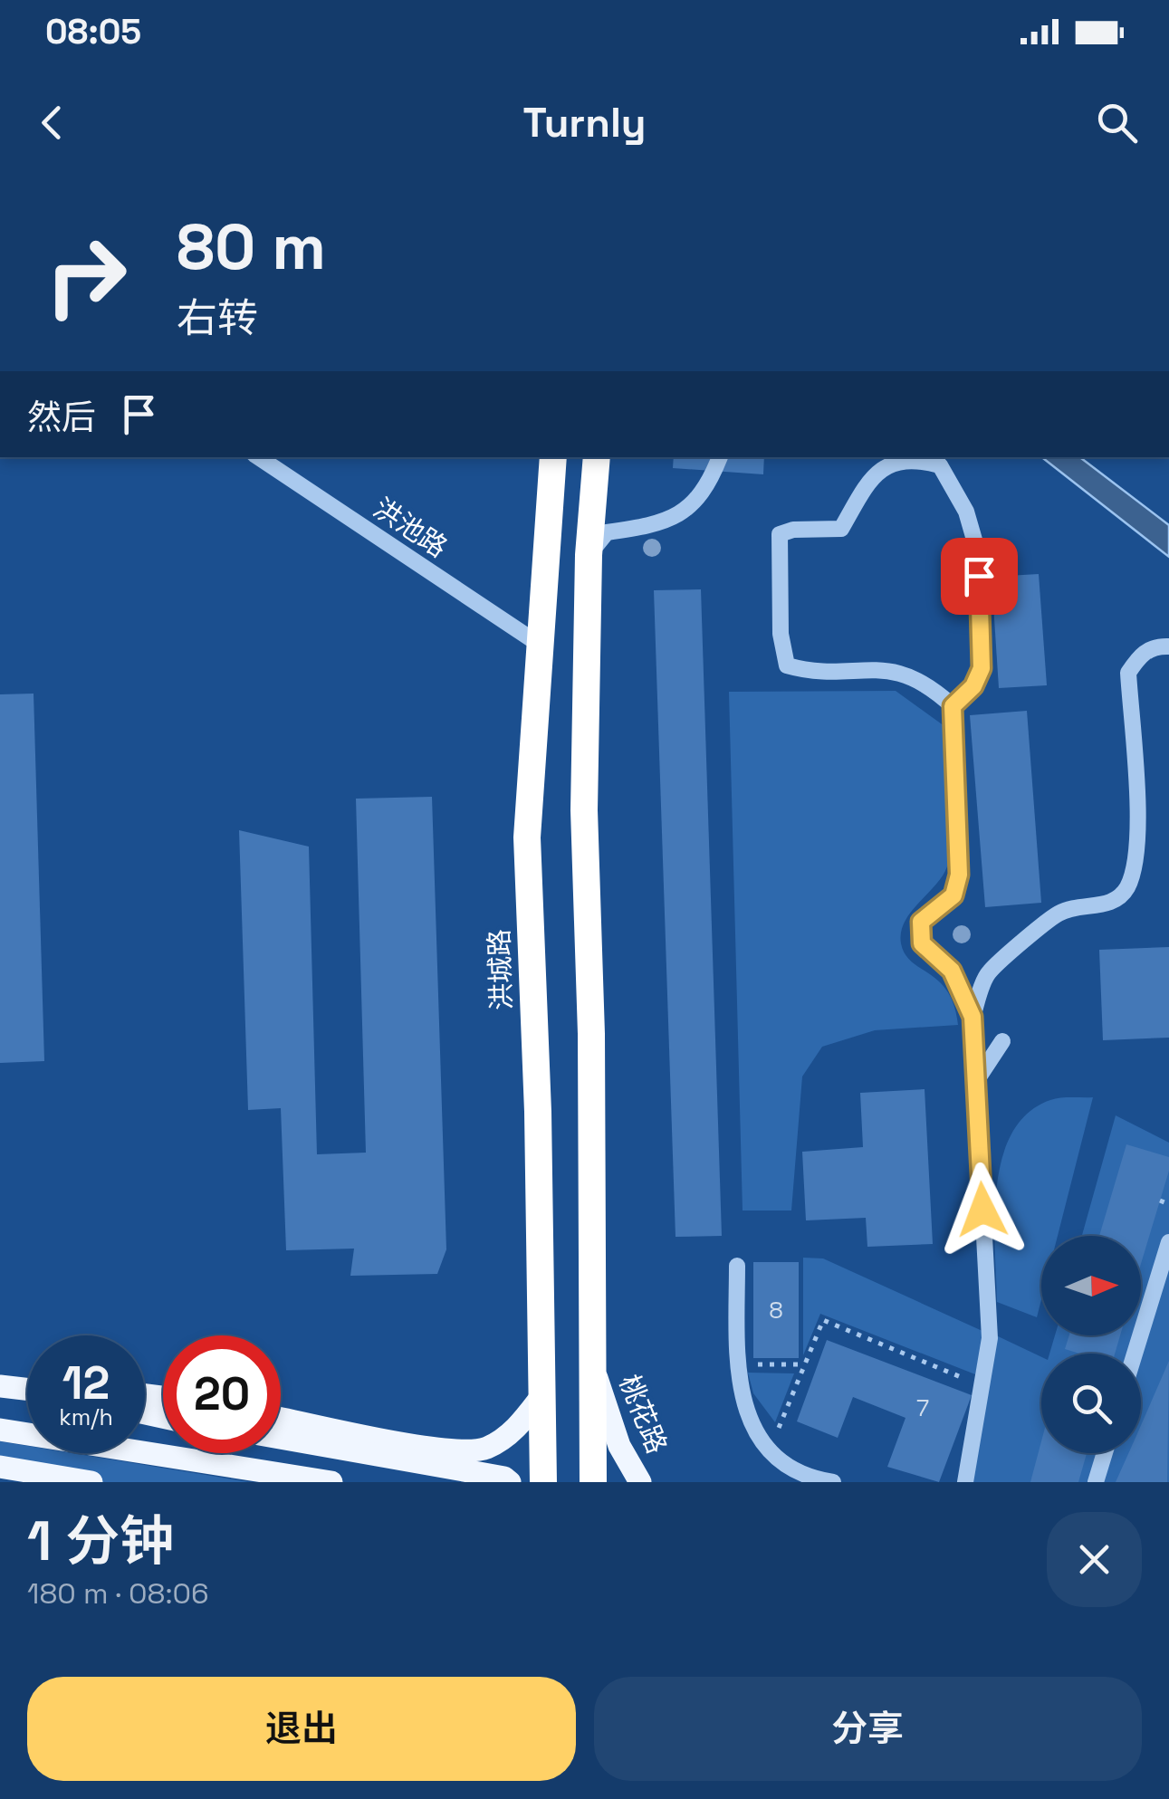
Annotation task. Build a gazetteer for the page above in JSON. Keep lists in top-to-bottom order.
{
  "streets": {
    "highway": ["洪城路"],
    "main road": ["桃花路"],
    "street": ["洪池路"]
  },
  "crossings": [
    ["洪池路", "洪城路"]
  ],
  "house_numbers": ["8", "7"],
  "north": "right",
  "page": {
    "status": "08:05",
    "header": "Turnly",
    "turn": ["80 m", "右转"],
    "then": "然后",
    "speed": "12 km/h",
    "limit": "20",
    "heading": ["1 分钟", "180 m · 08:06"],
    "buttons": ["退出", "分享"]
  }
}
